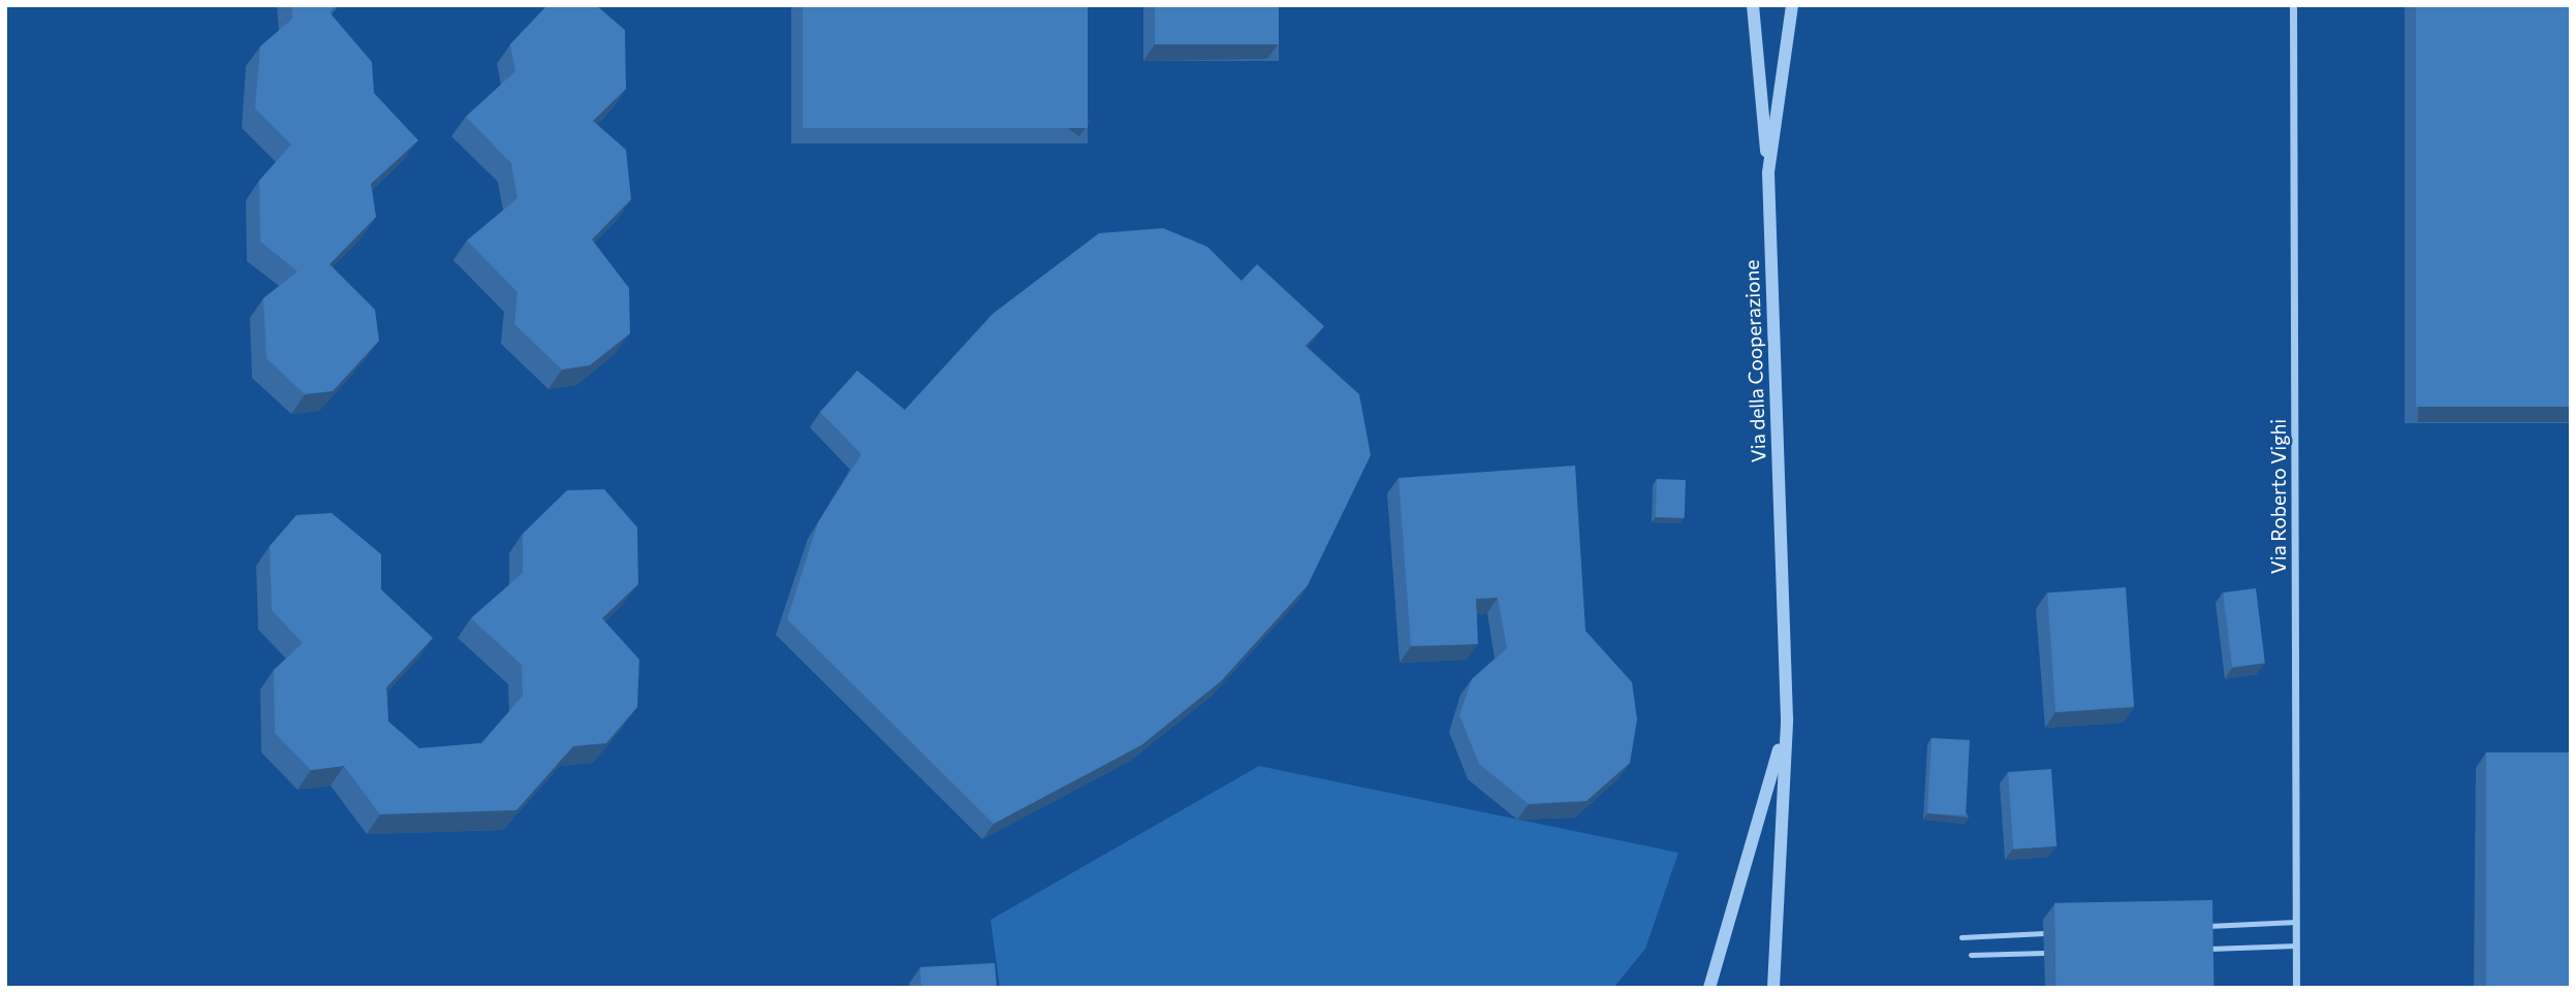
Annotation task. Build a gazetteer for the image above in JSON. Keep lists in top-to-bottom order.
{
  "streets": {
    "street": ["Via della Cooperazione", "Via Roberto Vighi"]
  }
}
